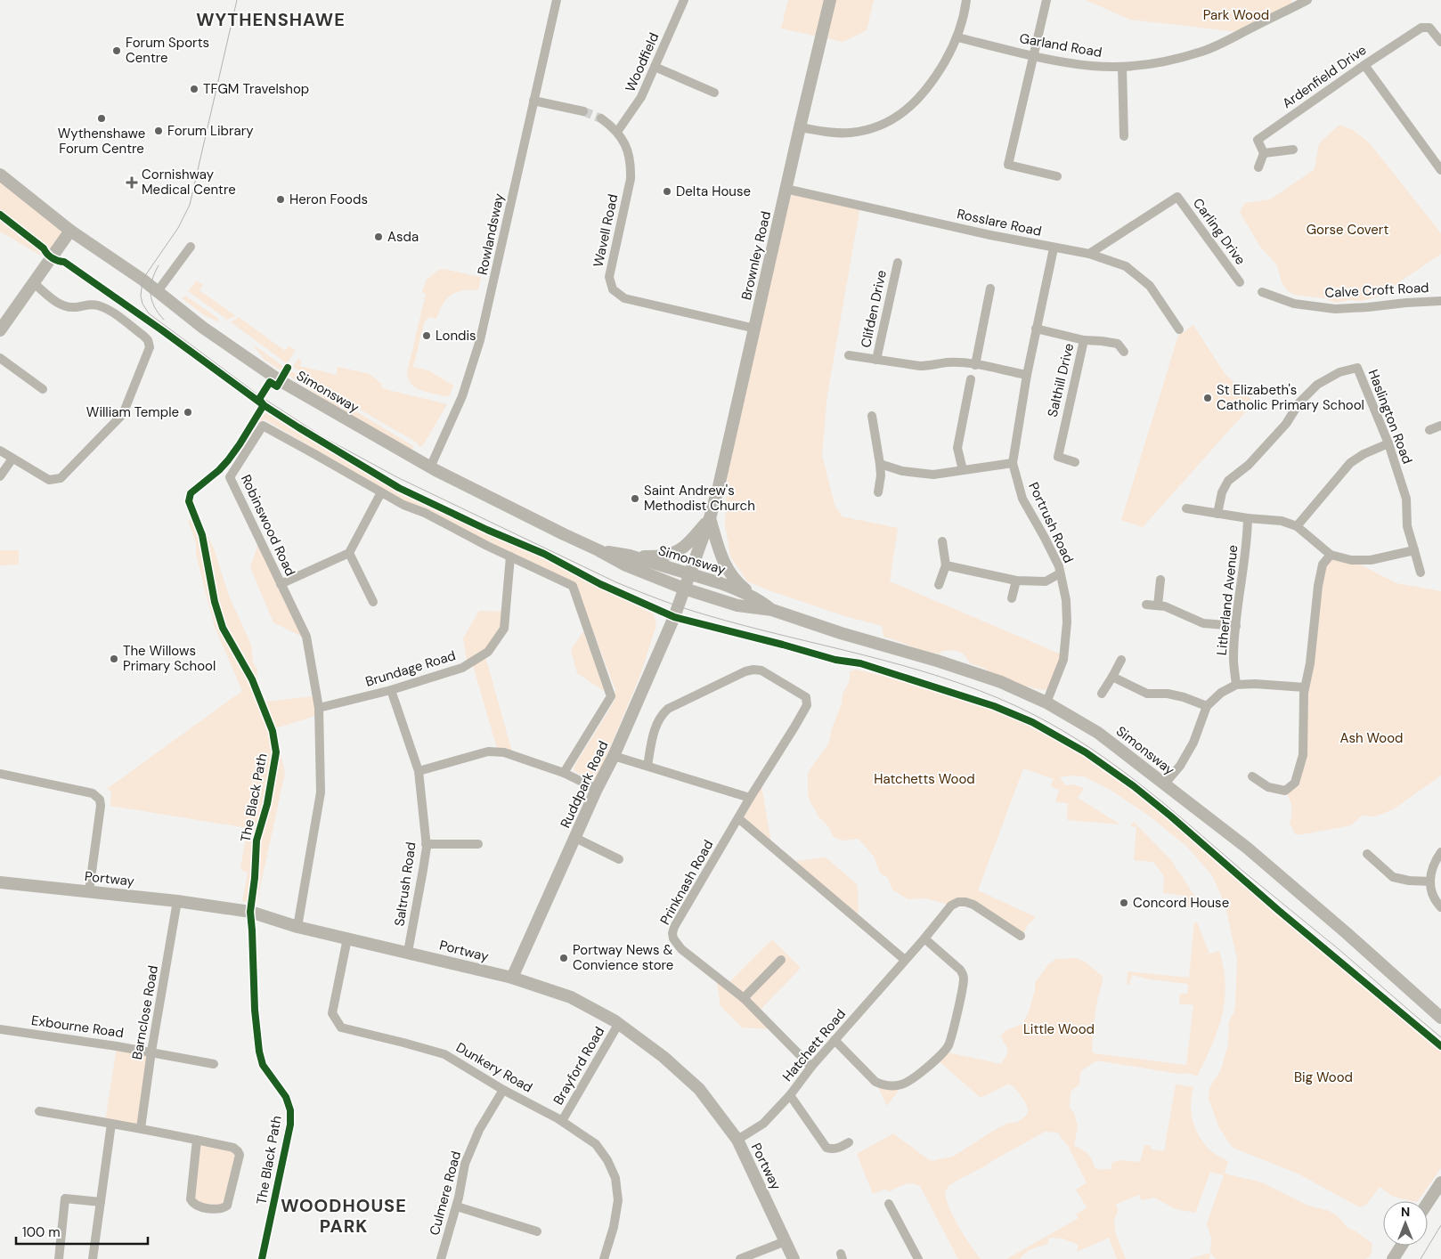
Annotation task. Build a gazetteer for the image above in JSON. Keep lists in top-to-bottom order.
{
  "streets": {
    "street": [
      "Garland Road",
      "Woodfield",
      "Ardenfield Drive",
      "Rosslare Road",
      "Wavell Road",
      "Carling Drive",
      "Rowlandsway",
      "Brownley Road",
      "Calve Croft Road",
      "Clifden Drive",
      "Salthill Drive",
      "Simonsway",
      "Haslington Road",
      "Portrush Road",
      "Robinswood Road",
      "Litherland Avenue",
      "Brundage Road",
      "Ruddpark Road",
      "Portway",
      "Prinknash Road",
      "Saltrush Road",
      "Barnclose Road",
      "Exbourne Road",
      "Hatchett Road",
      "Brayford Road",
      "Dunkery Road",
      "Culmere Road"
    ],
    "cycle path": ["The Black Path"]
  },
  "crossings": [
    ["Woodfield", "Wavell Road"],
    ["Rosslare Road", "Carling Drive"],
    ["Rosslare Road", "Brownley Road"],
    ["Rosslare Road", "Portrush Road"],
    ["Wavell Road", "Brownley Road"],
    ["Rowlandsway", "Simonsway"],
    ["Brownley Road", "Simonsway"],
    ["Brownley Road", "Ruddpark Road"],
    ["Clifden Drive", "Portrush Road"],
    ["Salthill Drive", "Portrush Road"],
    ["Simonsway", "Portrush Road"],
    ["Simonsway", "Ruddpark Road"],
    ["Robinswood Road", "Brundage Road"],
    ["Robinswood Road", "Portway"],
    ["Brundage Road", "Saltrush Road"],
    ["Ruddpark Road", "Portway"],
    ["Portway", "Saltrush Road"],
    ["Portway", "Barnclose Road"],
    ["Portway", "Hatchett Road"],
    ["Portway", "Brayford Road"],
    ["Portway", "Dunkery Road"],
    ["Prinknash Road", "Hatchett Road"],
    ["Barnclose Road", "Exbourne Road"],
    ["Brayford Road", "Dunkery Road"],
    ["Dunkery Road", "Culmere Road"]
  ],
  "districts": ["WYTHENSHAWE", "WOODHOUSE PARK"],
  "parks": [
    "Park Wood",
    "Gorse Covert",
    "Ash Wood",
    "Hatchetts Wood",
    "Little Wood",
    "Big Wood"
  ],
  "places": {
    "other": [
      "Forum Sports Centre",
      "TFGM Travelshop",
      "Wythenshawe Forum Centre",
      "Forum Library",
      "Delta House",
      "Heron Foods",
      "Asda",
      "Londis",
      "St Elizabeth's Catholic Primary School",
      "William Temple",
      "Saint Andrew's Methodist Church",
      "The Willows Primary School",
      "Concord House",
      "Portway News & Convience store"
    ],
    "health": ["Cornishway Medical Centre"]
  },
  "scale_bar": "100 m",
  "north": "top"
}
